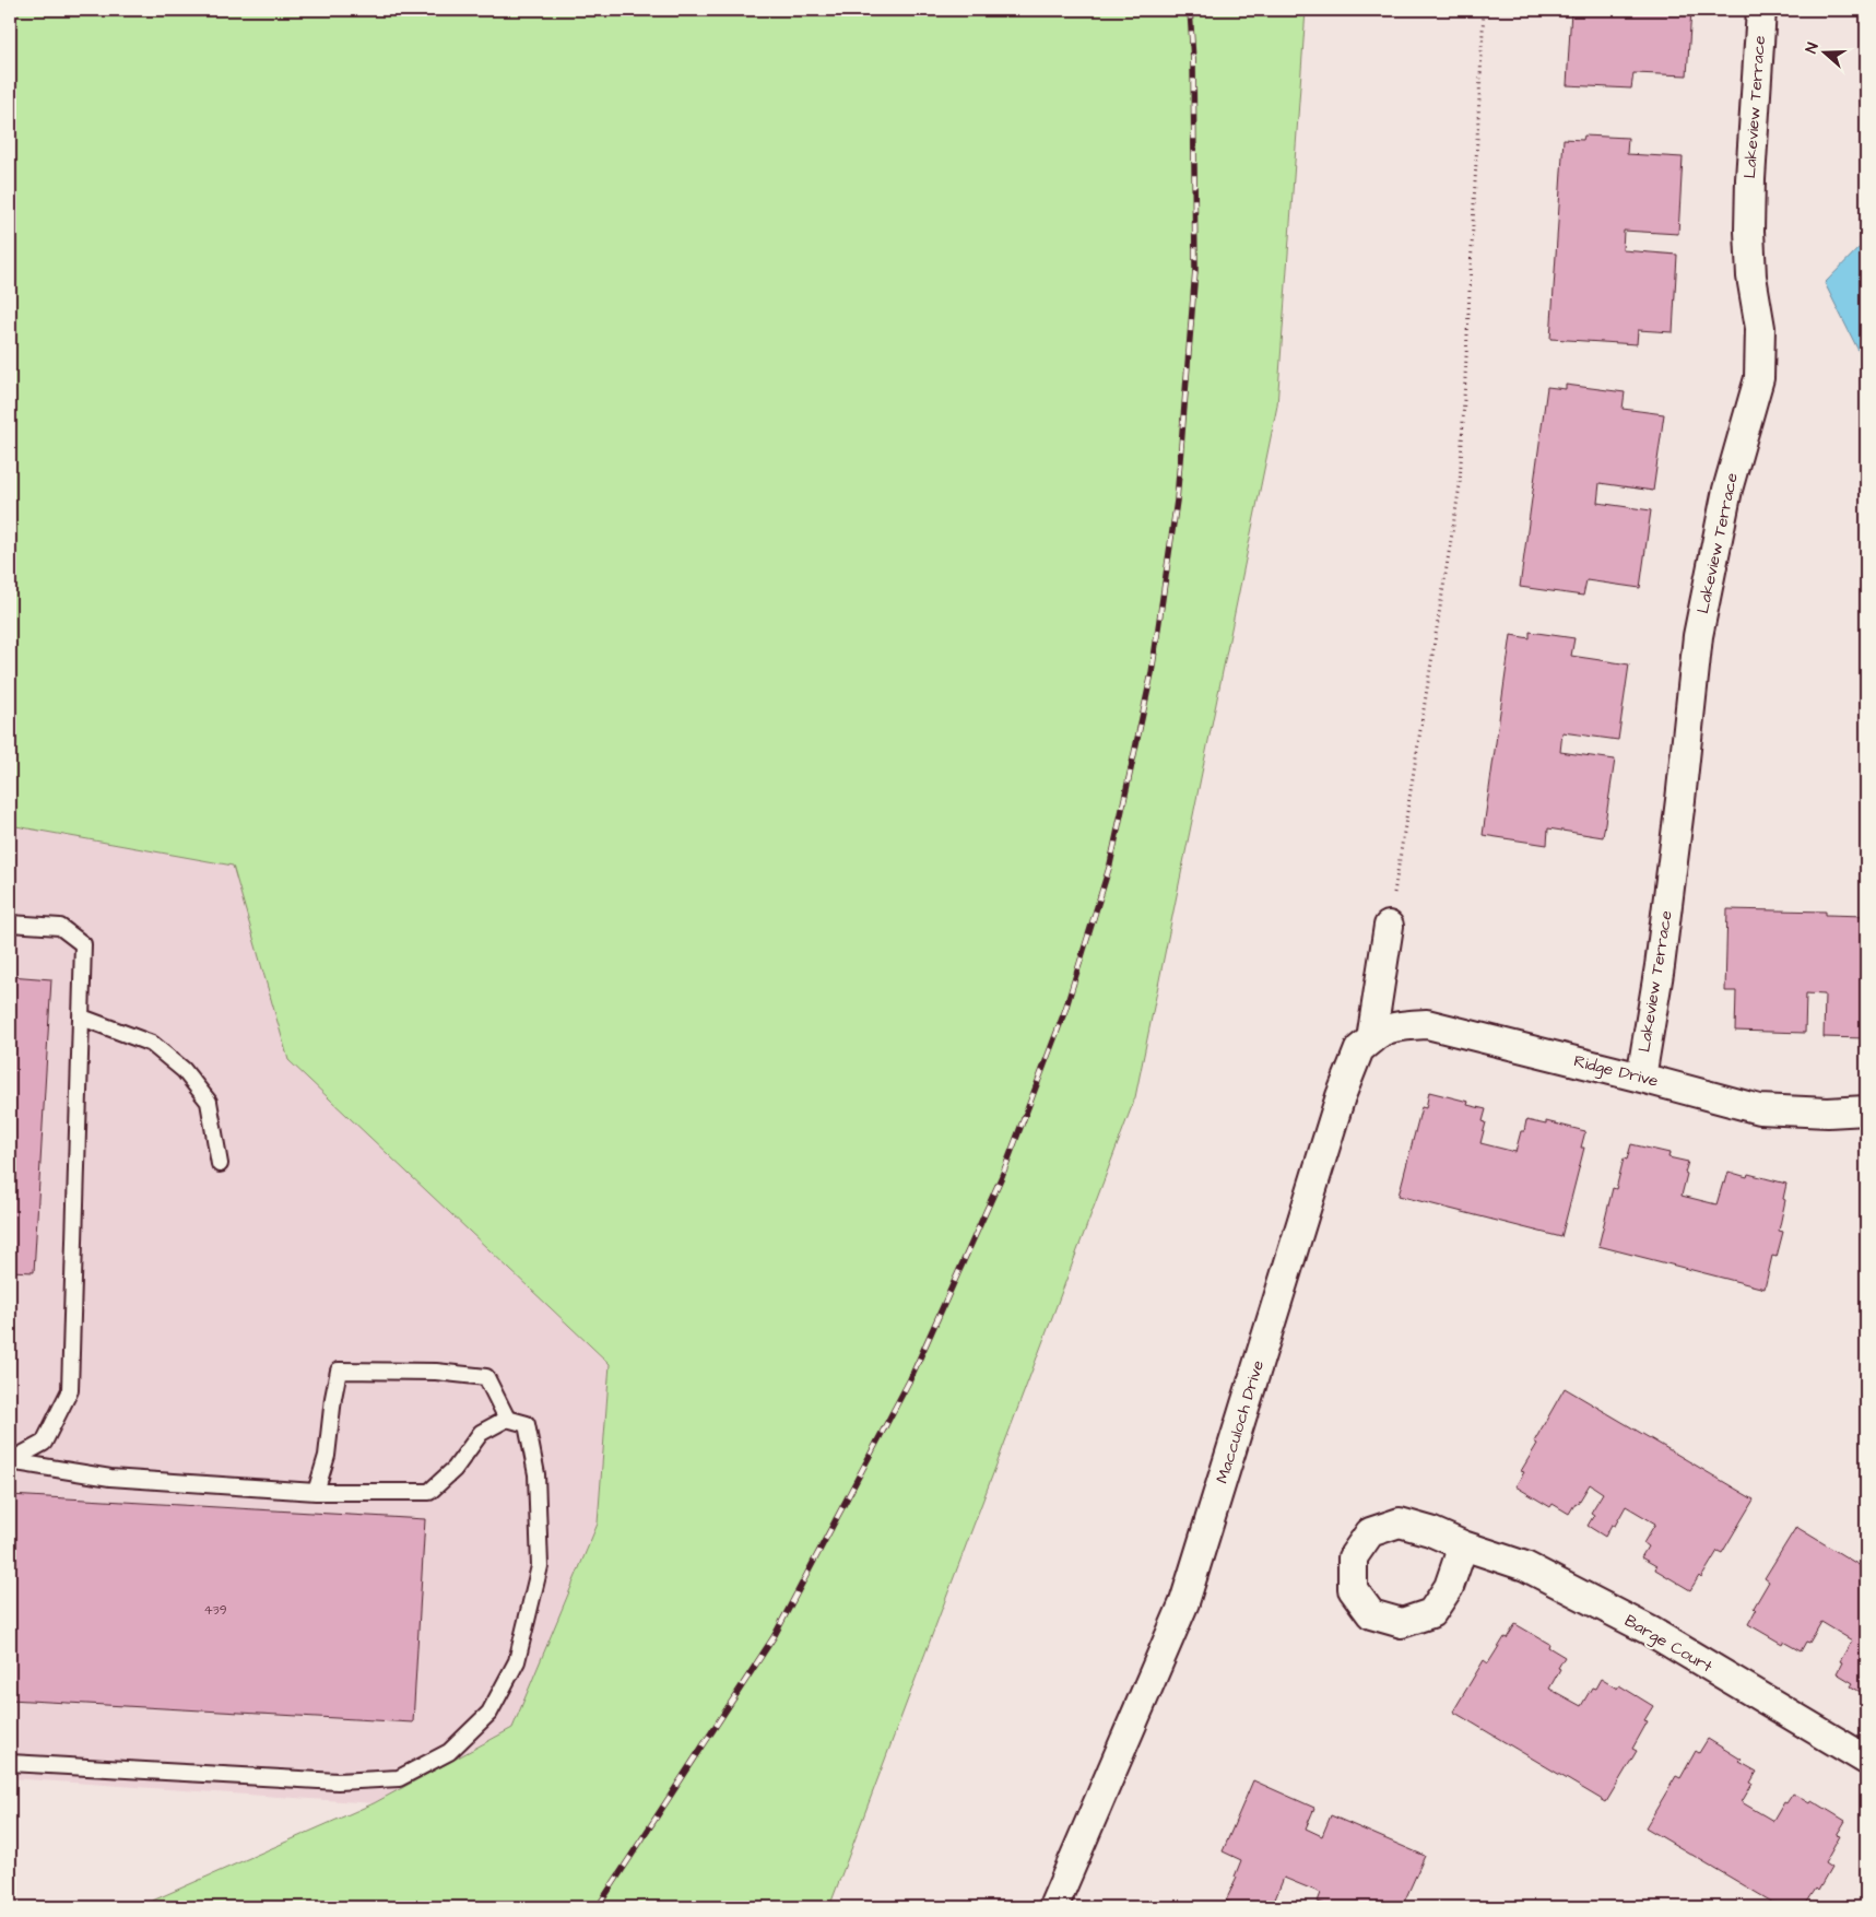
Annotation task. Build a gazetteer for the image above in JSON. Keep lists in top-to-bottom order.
{
  "streets": {
    "street": [
      "Lakeview Terrace",
      "Ridge Drive",
      "Macculoch Drive",
      "Barge Court"
    ]
  },
  "crossings": [
    ["Lakeview Terrace", "Ridge Drive"],
    ["Ridge Drive", "Macculoch Drive"]
  ],
  "house_numbers": ["439"],
  "north": "left"
}
